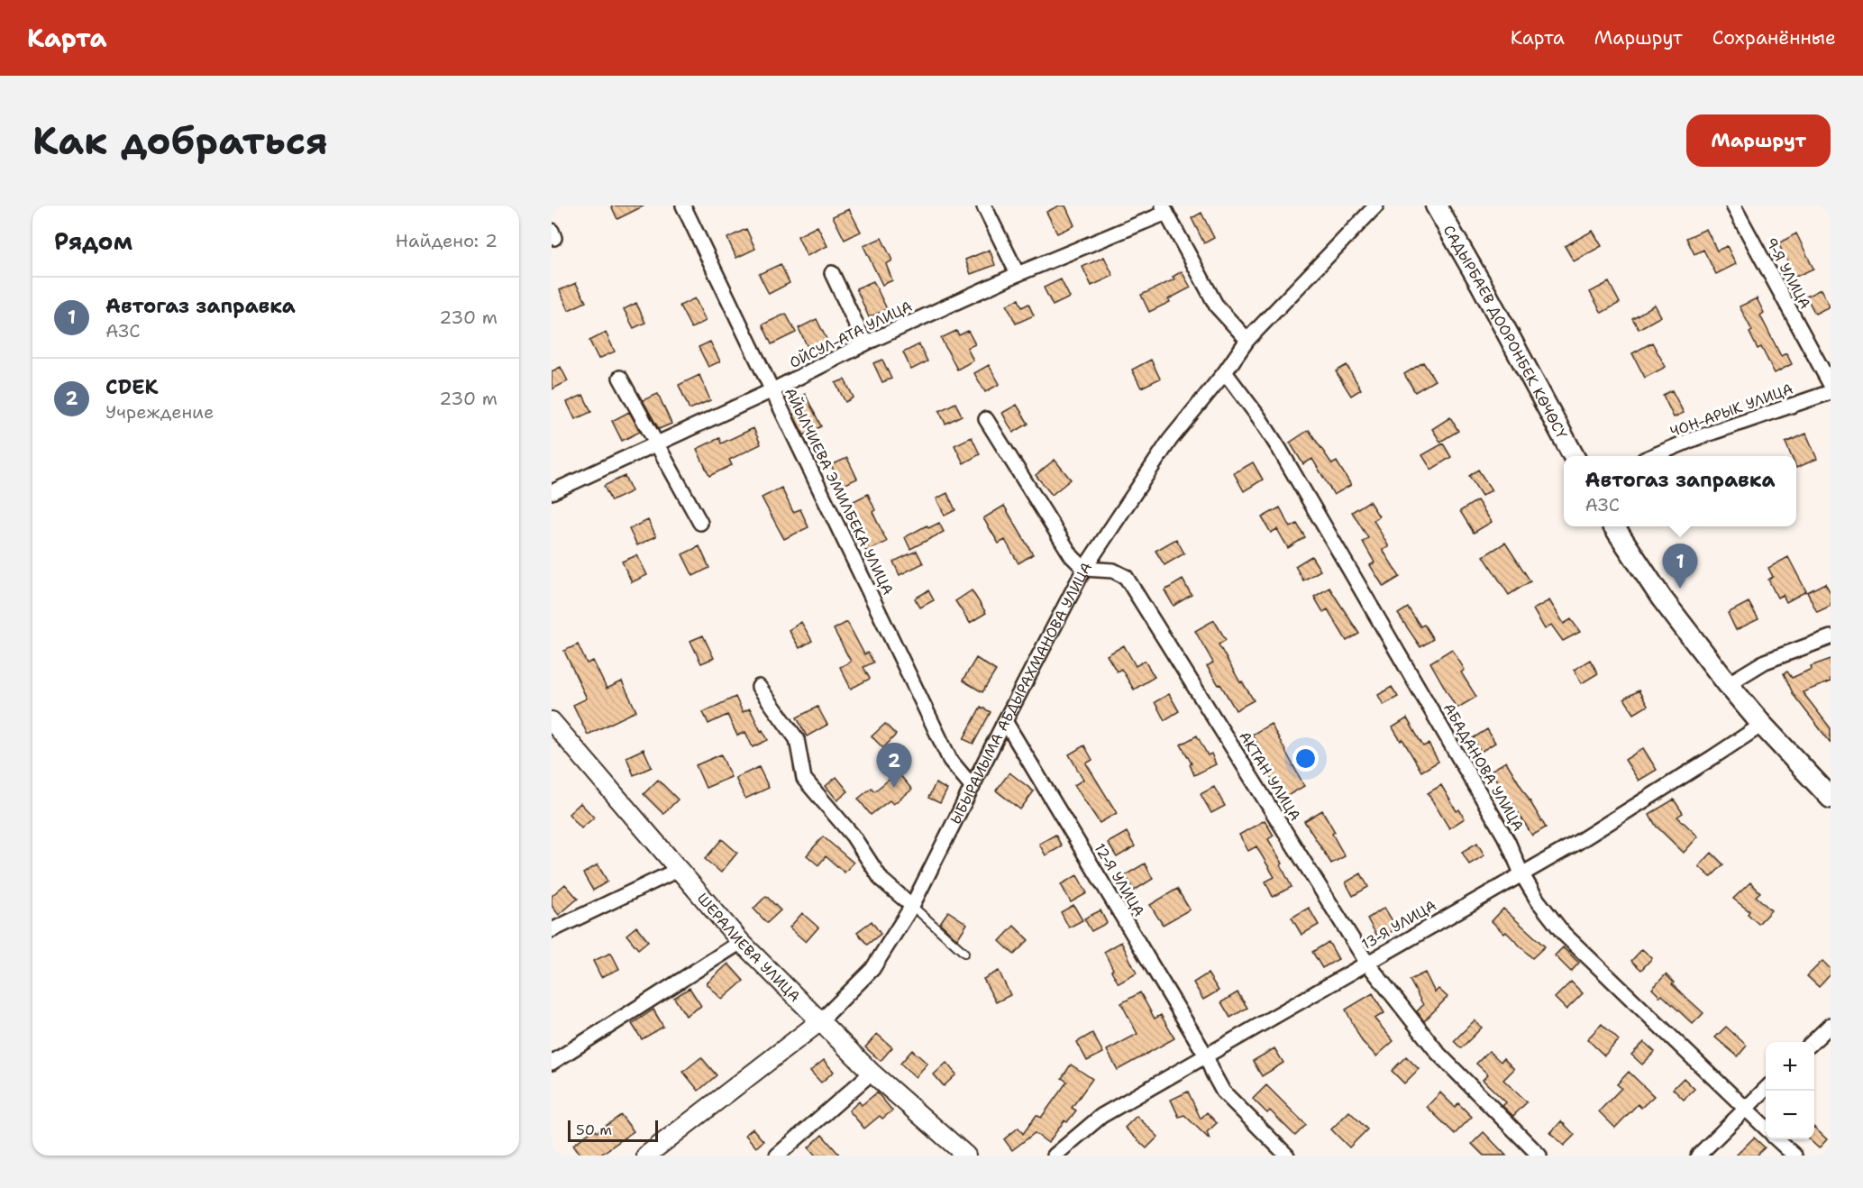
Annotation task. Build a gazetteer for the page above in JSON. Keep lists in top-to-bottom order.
{
  "streets": {
    "main road": ["САДЫРБАЕВ ДООРОНБЕК КӨЧӨСҮ"],
    "street": [
      "9-Я УЛИЦА",
      "ОЙСУЛ-АТА УЛИЦА",
      "ЧОН-АРЫК УЛИЦА",
      "АЙЫЛЧИЕВА ЭМИЛБЕКА УЛИЦА",
      "ЫБЫРАЙЫМА АБДЫРАХМАНОВА УЛИЦА",
      "АБАДАНОВА УЛИЦА",
      "АКТАН УЛИЦА",
      "12-Я УЛИЦА",
      "13-Я УЛИЦА",
      "ШЕРАЛИЕВА УЛИЦА"
    ]
  },
  "crossings": [
    ["ОЙСУЛ-АТА УЛИЦА", "АЙЫЛЧИЕВА ЭМИЛБЕКА УЛИЦА"],
    ["АЙЫЛЧИЕВА ЭМИЛБЕКА УЛИЦА", "ЫБЫРАЙЫМА АБДЫРАХМАНОВА УЛИЦА"],
    ["ЫБЫРАЙЫМА АБДЫРАХМАНОВА УЛИЦА", "АБАДАНОВА УЛИЦА"],
    ["ЫБЫРАЙЫМА АБДЫРАХМАНОВА УЛИЦА", "АКТАН УЛИЦА"],
    ["ЫБЫРАЙЫМА АБДЫРАХМАНОВА УЛИЦА", "12-Я УЛИЦА"],
    ["ЫБЫРАЙЫМА АБДЫРАХМАНОВА УЛИЦА", "ШЕРАЛИЕВА УЛИЦА"],
    ["АБАДАНОВА УЛИЦА", "13-Я УЛИЦА"],
    ["АКТАН УЛИЦА", "13-Я УЛИЦА"],
    ["12-Я УЛИЦА", "13-Я УЛИЦА"]
  ],
  "scale_bar": "50 m",
  "page": {
    "header": "Карта",
    "nav": ["Карта", "Маршрут", "Сохранённые"],
    "buttons": "Маршрут",
    "title": "Как добраться",
    "heading": ["Рядом", "Найдено: 2"],
    "list": [
      {
        "mark": "1",
        "name": "Автогаз заправка",
        "note": "АЗС",
        "value": "230 m"
      },
      {
        "mark": "2",
        "name": "CDEK",
        "note": "Учреждение",
        "value": "230 m"
      }
    ],
    "popup": ["Автогаз заправка", "АЗС"],
    "pins": ["1", "2"],
    "map_buttons": ["+", "−"],
    "scale": "50 m"
  }
}
